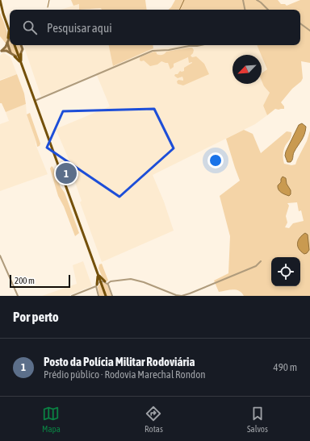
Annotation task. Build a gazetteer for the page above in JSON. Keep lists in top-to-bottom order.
{
  "scale_bar": "200 m",
  "north": "bottom left",
  "page": {
    "search": "Pesquisar aqui",
    "pins": "1",
    "scale": "200 m",
    "heading": "Por perto",
    "list": [
      {
        "mark": "1",
        "name": "Posto da Polícia Militar Rodoviária",
        "note": "Prédio público · Rodovia Marechal Rondon",
        "value": "490 m"
      }
    ],
    "nav": ["Mapa", "Rotas", "Salvos"]
  }
}
